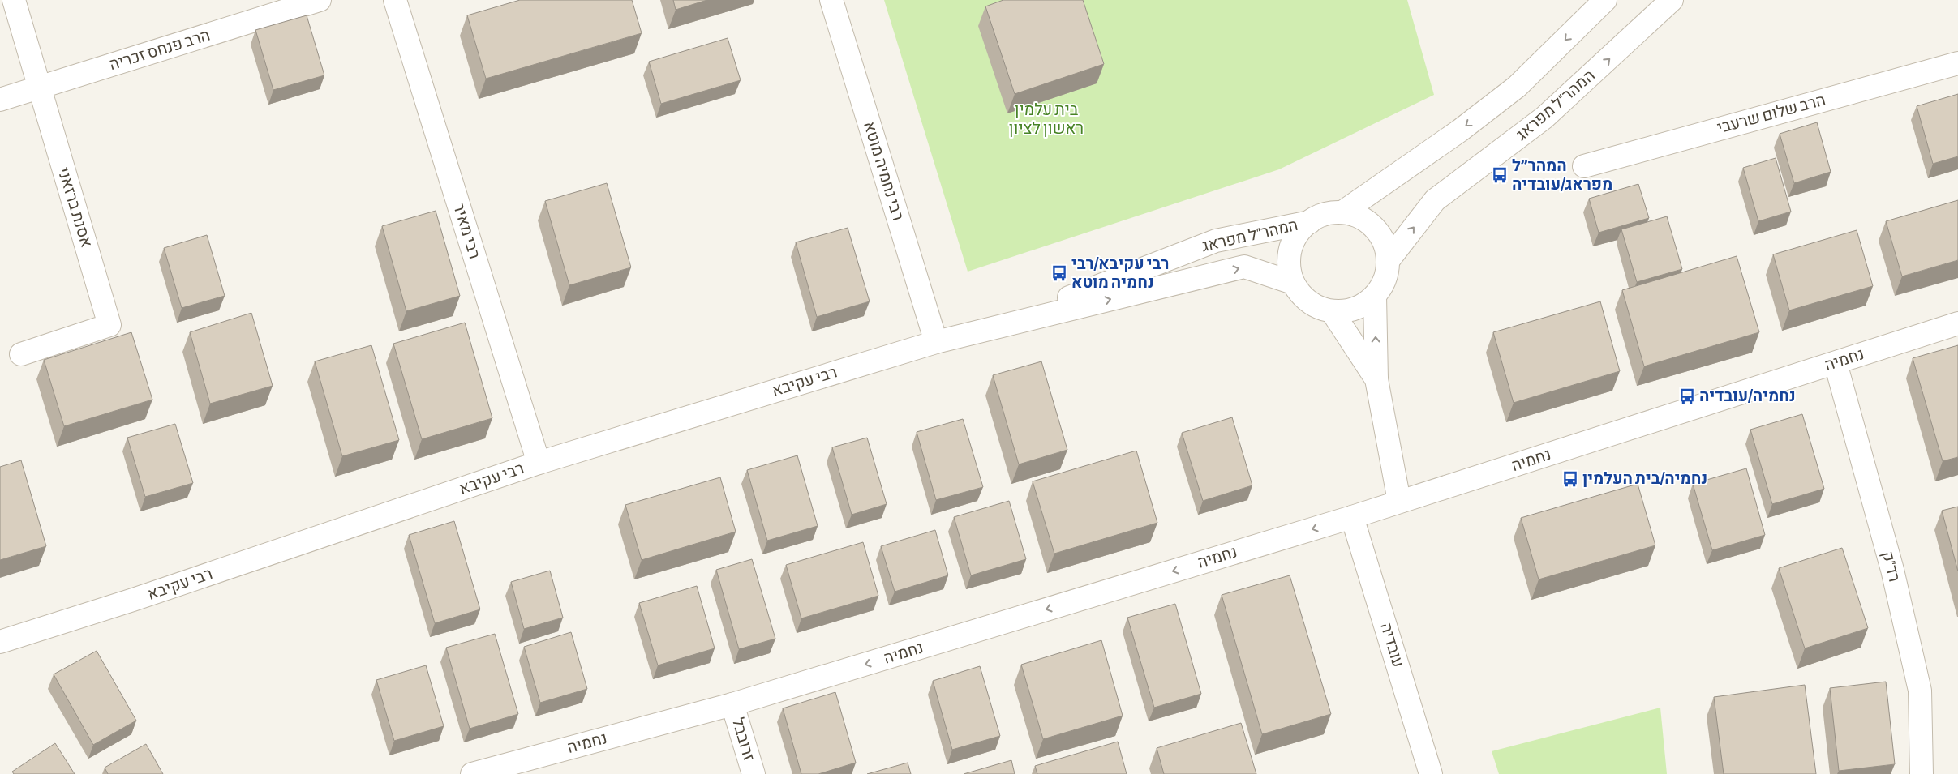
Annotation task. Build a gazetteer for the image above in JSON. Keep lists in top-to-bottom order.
{
  "streets": {
    "street": [
      "הרב פנחס זכריה",
      "המהר\"ל מפראג",
      "הרב שלום שרעבי",
      "רבי נחמיה מוטא",
      "אסנת ברזאני",
      "רבי מאיר",
      "נחמיה",
      "רבי עקיבא",
      "רד\"ק",
      "עובדיה",
      "זרובבל"
    ]
  },
  "crossings": [
    ["הרב פנחס זכריה", "אסנת ברזאני"],
    ["המהר\"ל מפראג", "רבי עקיבא"],
    ["רבי נחמיה מוטא", "רבי עקיבא"],
    ["רבי מאיר", "רבי עקיבא"],
    ["נחמיה", "רד\"ק"],
    ["נחמיה", "עובדיה"],
    ["נחמיה", "זרובבל"]
  ],
  "one_way": ["נחמיה"],
  "parks": ["בית עלמין ראשון לציון"],
  "places": {
    "bus stop": [
      "המהר״ל מפראג/עובדיה",
      "רבי עקיבא/רבי נחמיה מוטא",
      "נחמיה/עובדיה",
      "נחמיה/בית העלמין"
    ]
  }
}
